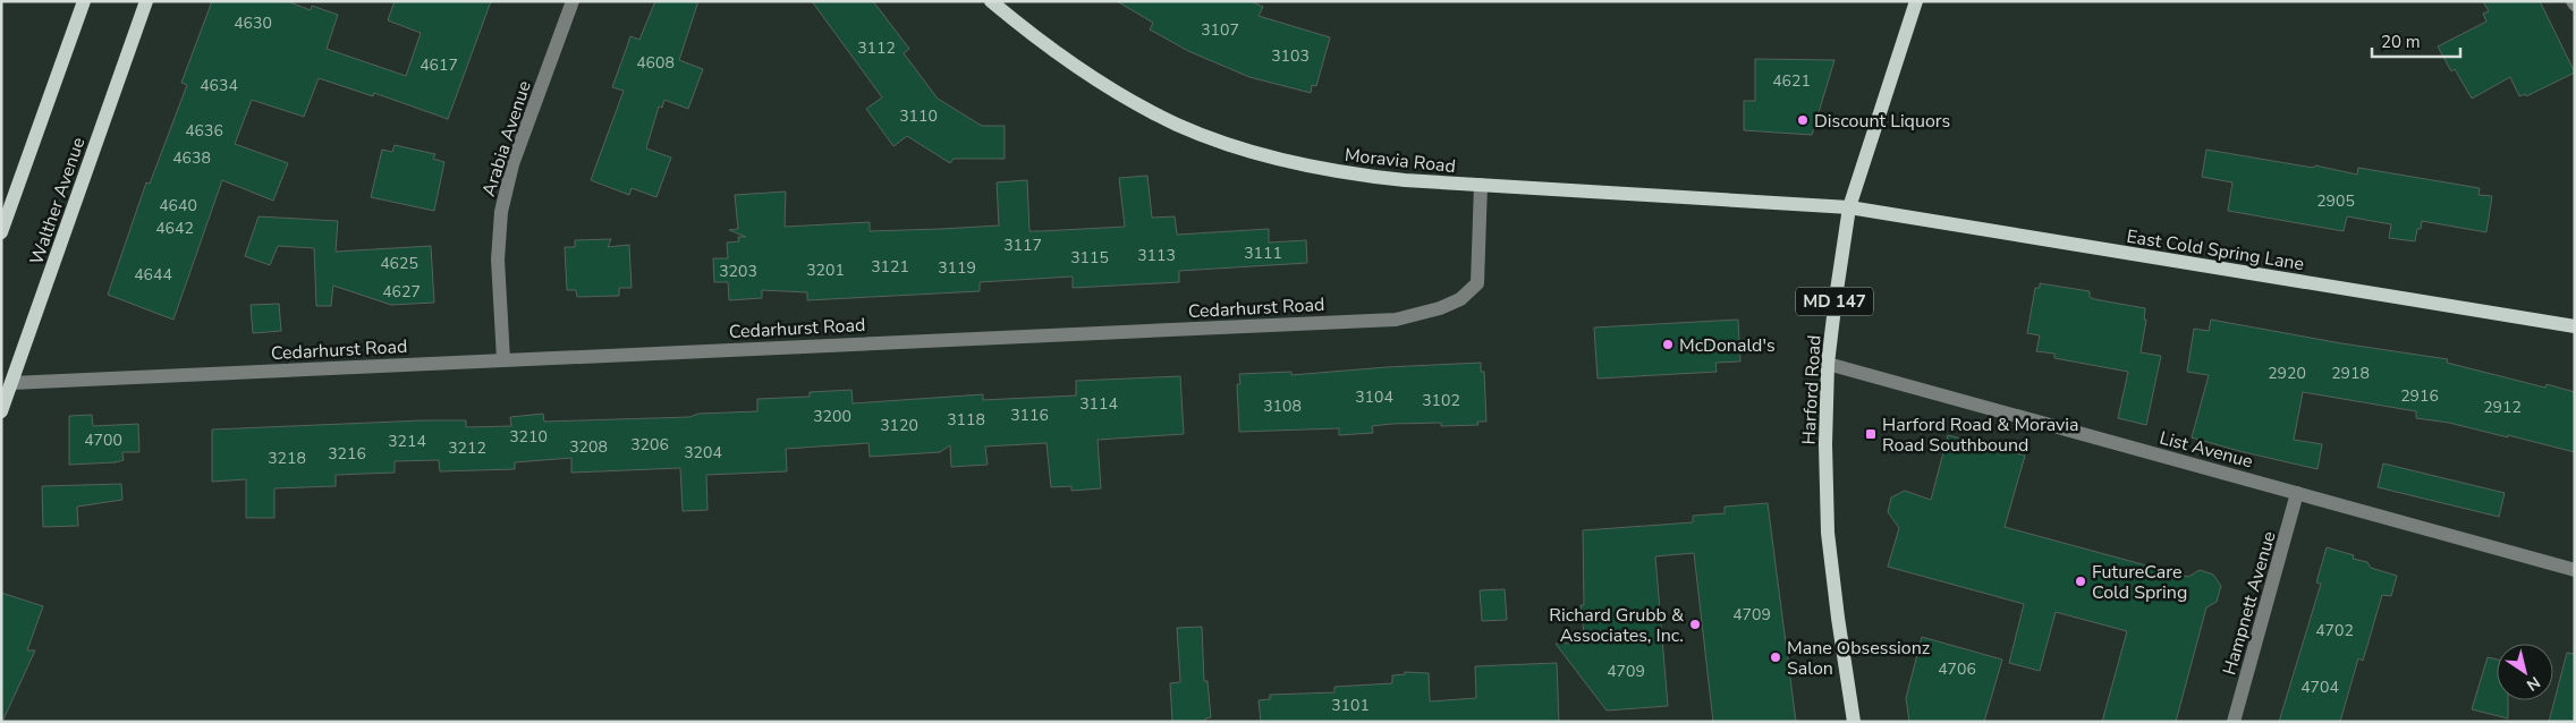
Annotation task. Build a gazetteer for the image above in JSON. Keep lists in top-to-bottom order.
{
  "streets": {
    "main road": [
      "Moravia Road",
      "Walther Avenue",
      "East Cold Spring Lane",
      "MD 147",
      "Harford Road"
    ],
    "street": [
      "Arabia Avenue",
      "Cedarhurst Road",
      "List Avenue",
      "Hampnett Avenue"
    ]
  },
  "crossings": [
    ["Arabia Avenue", "Cedarhurst Road"],
    ["Moravia Road", "East Cold Spring Lane"],
    ["Moravia Road", "Cedarhurst Road"],
    ["Moravia Road", "Harford Road"],
    ["Walther Avenue", "Cedarhurst Road"],
    ["East Cold Spring Lane", "Harford Road"],
    ["Harford Road", "List Avenue"],
    ["List Avenue", "Hampnett Avenue"]
  ],
  "places": {
    "other": [
      "Discount Liquors",
      "McDonald's",
      "FutureCare Cold Spring",
      "Richard Grubb & Associates, Inc.",
      "Mane Obsessionz Salon"
    ],
    "transit": ["Harford Road & Moravia Road Southbound"]
  },
  "house_numbers": [
    "4630",
    "3107",
    "3112",
    "3103",
    "4608",
    "4617",
    "4621",
    "4634",
    "3110",
    "4636",
    "4638",
    "2905",
    "4640",
    "4642",
    "3117",
    "3111",
    "3113",
    "3115",
    "4625",
    "3121",
    "3119",
    "3201",
    "3203",
    "4644",
    "4627",
    "2920",
    "2918",
    "2916",
    "3104",
    "3102",
    "3114",
    "3108",
    "2912",
    "3116",
    "3200",
    "3118",
    "3120",
    "3210",
    "4700",
    "3214",
    "3206",
    "3208",
    "3212",
    "3204",
    "3216",
    "3218",
    "4709",
    "4702",
    "4706",
    "4709",
    "4704",
    "3101"
  ],
  "scale_bar": "20 m",
  "north": "bottom right"
}
